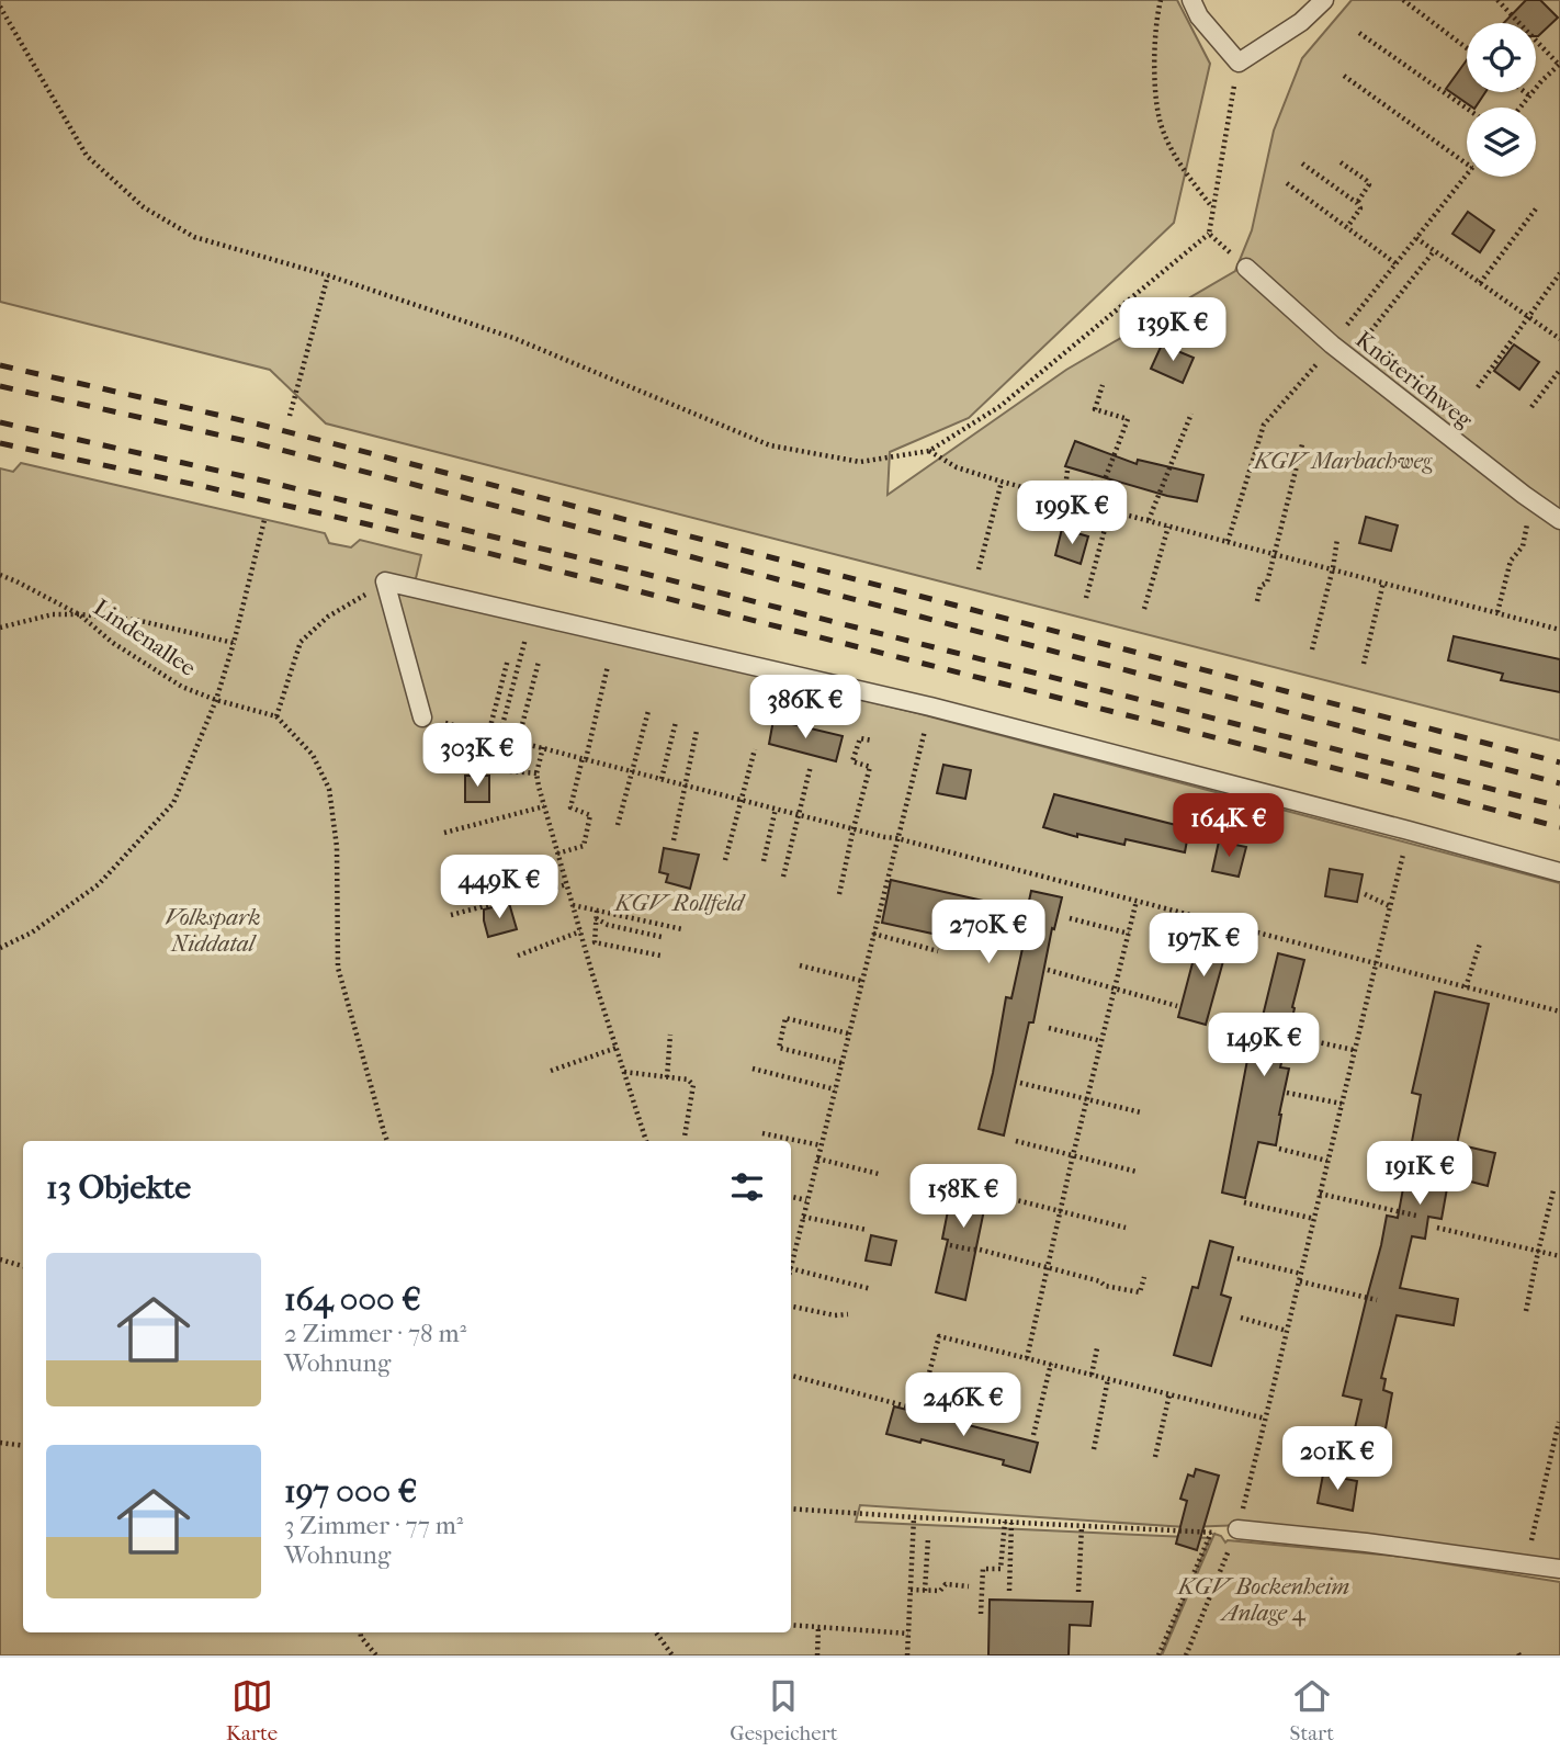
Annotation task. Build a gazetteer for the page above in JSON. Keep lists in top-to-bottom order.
{
  "streets": {
    "lane": ["Knöterichweg"],
    "path": ["Lindenallee"]
  },
  "parks": [
    "KGV Marbachweg",
    "KGV Rollfeld",
    "Volkspark Niddatal",
    "KGV Bockenheim Anlage 4"
  ],
  "page": {
    "price": [
      "139K €",
      "199K €",
      "386K €",
      "303K €",
      "164K €",
      "449K €",
      "270K €",
      "197K €",
      "149K €",
      "191K €",
      "158K €",
      "246K €",
      "201K €"
    ],
    "heading": "13 Objekte",
    "list": [
      {
        "name": "164 000 €",
        "note": "2 Zimmer · 78 m² · Wohnung"
      },
      {
        "name": "197 000 €",
        "note": "3 Zimmer · 77 m² · Wohnung"
      }
    ],
    "tabs": ["Karte", "Gespeichert", "Start"]
  }
}
